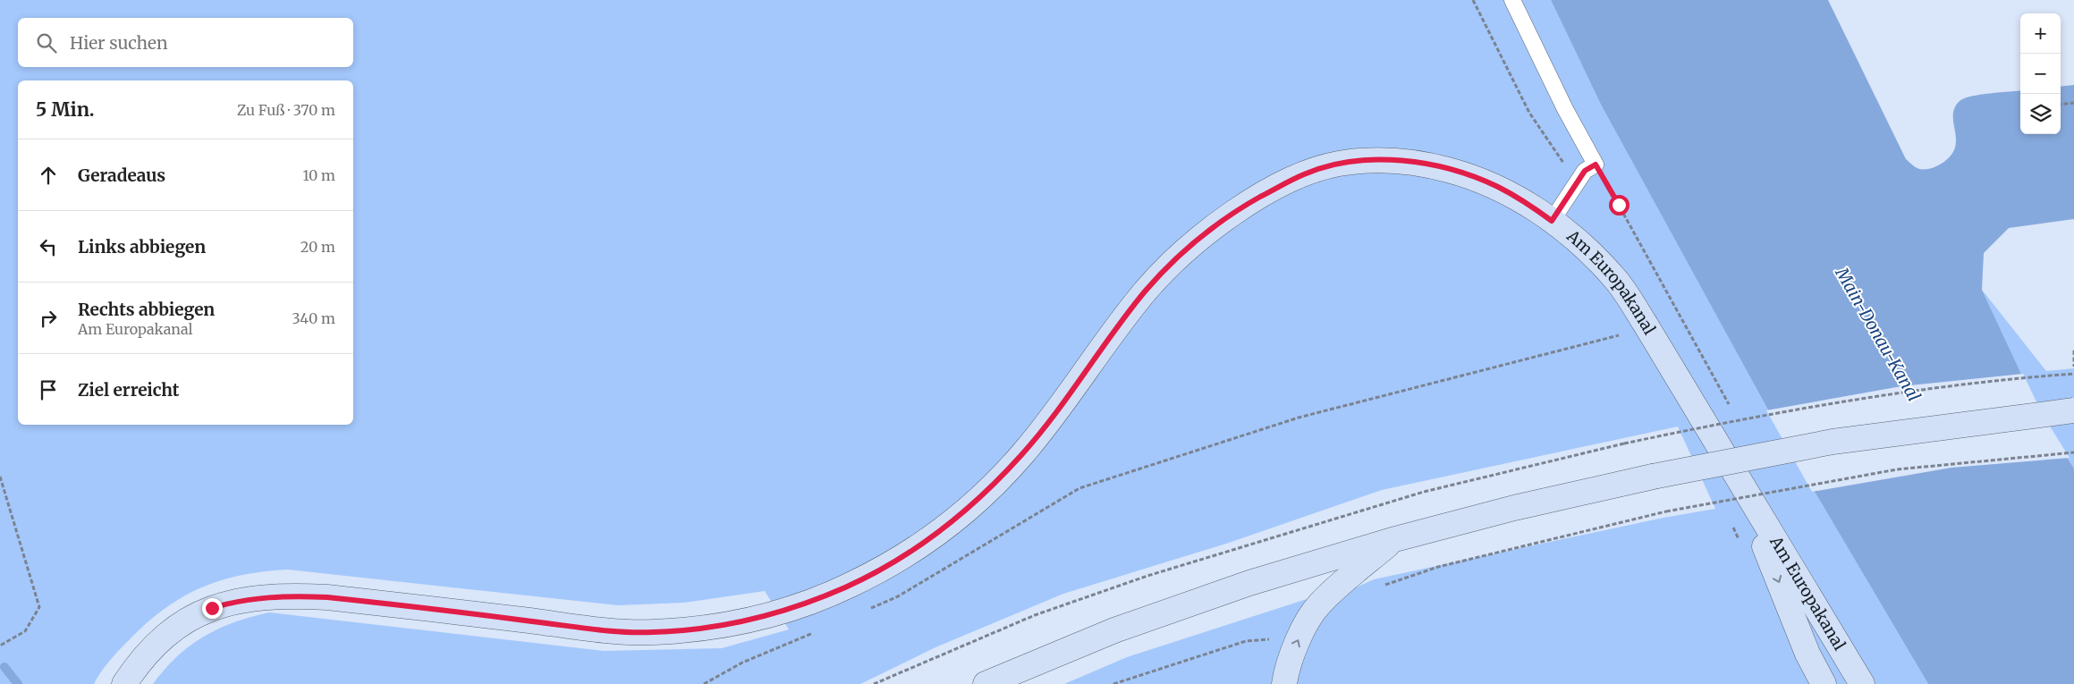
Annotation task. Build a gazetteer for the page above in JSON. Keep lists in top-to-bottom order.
{
  "streets": {
    "main road": ["Am Europakanal"]
  },
  "water": ["Main-Donau-Kanal"],
  "page": {
    "map_buttons": ["+", "−"],
    "search": "Hier suchen",
    "heading": ["5 Min.", "Zu Fuß · 370 m"],
    "list": [
      ["Geradeaus", "10 m"],
      ["Links abbiegen", "20 m"],
      ["Rechts abbiegen", "Am Europakanal", "340 m"],
      "Ziel erreicht"
    ]
  }
}
